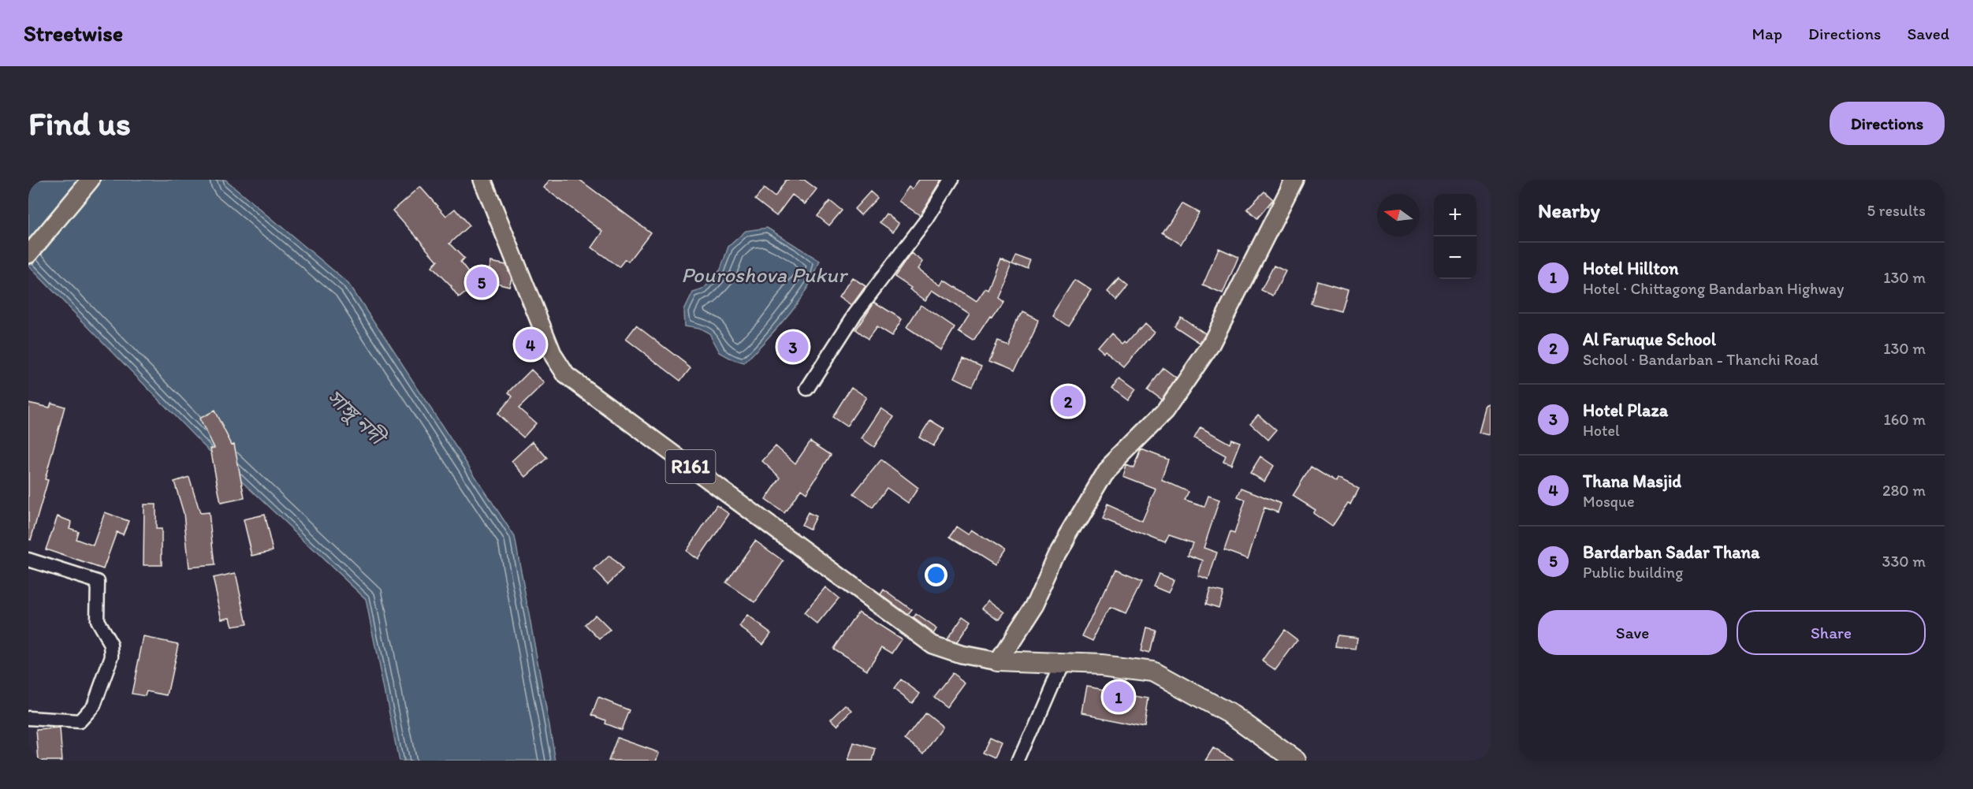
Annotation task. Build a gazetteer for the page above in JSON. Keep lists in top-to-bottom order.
{
  "streets": {
    "main road": ["R161"]
  },
  "water": ["Pouroshova Pukur", "সাঙ্গু নদী"],
  "north": "left",
  "page": {
    "header": "Streetwise",
    "nav": ["Map", "Directions", "Saved"],
    "buttons": [
      "Directions",
      ["Save", "Share"]
    ],
    "title": "Find us",
    "heading": ["Nearby", "5 results"],
    "map_buttons": ["+", "−"],
    "list": [
      {
        "mark": "1",
        "name": "Hotel Hillton",
        "note": "Hotel · Chittagong Bandarban Highway",
        "value": "130 m"
      },
      {
        "mark": "2",
        "name": "Al Faruque School",
        "note": "School · Bandarban - Thanchi Road",
        "value": "130 m"
      },
      {
        "mark": "3",
        "name": "Hotel Plaza",
        "note": "Hotel",
        "value": "160 m"
      },
      {
        "mark": "4",
        "name": "Thana Masjid",
        "note": "Mosque",
        "value": "280 m"
      },
      {
        "mark": "5",
        "name": "Bardarban Sadar Thana",
        "note": "Public building",
        "value": "330 m"
      }
    ],
    "pins": [
      "5",
      "4",
      "3",
      "2",
      "1"
    ]
  }
}
